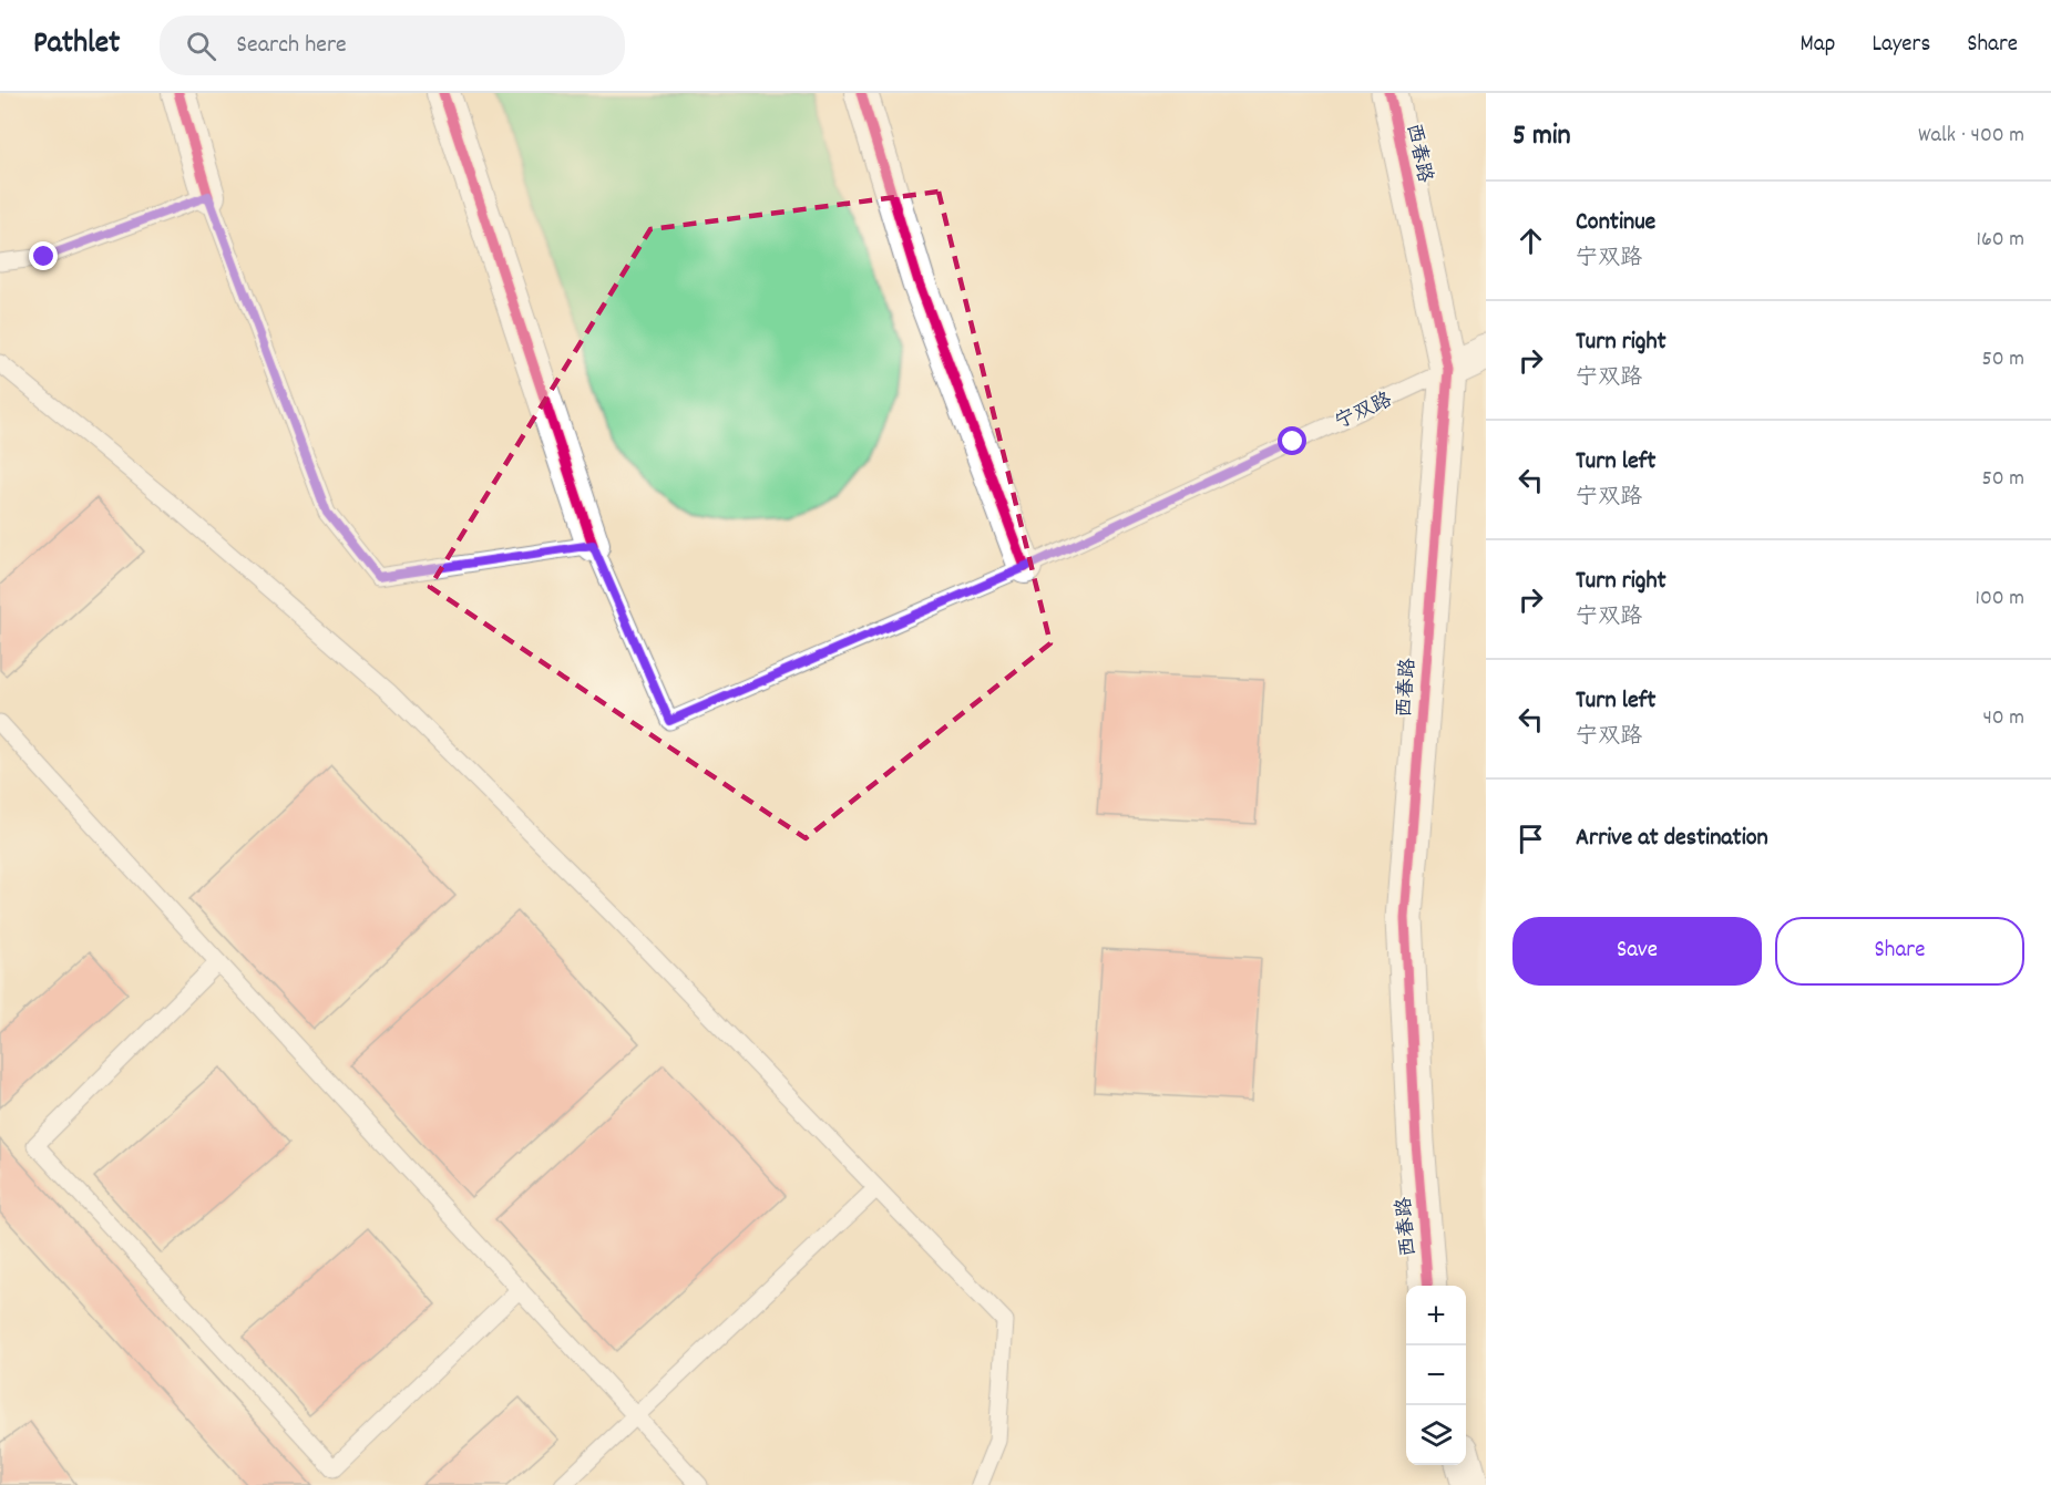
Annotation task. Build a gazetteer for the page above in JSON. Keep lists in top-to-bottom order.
{
  "streets": {
    "street": ["西春路", "宁双路"]
  },
  "crossings": [
    ["西春路", "宁双路"]
  ],
  "page": {
    "header": "Pathlet",
    "search": "Search here",
    "nav": ["Map", "Layers", "Share"],
    "heading": ["5 min", "Walk · 400 m"],
    "list": [
      ["Continue", "宁双路", "160 m"],
      ["Turn right", "宁双路", "50 m"],
      ["Turn left", "宁双路", "50 m"],
      ["Turn right", "宁双路", "100 m"],
      ["Turn left", "宁双路", "40 m"],
      "Arrive at destination"
    ],
    "buttons": ["Save", "Share"],
    "map_buttons": ["+", "−"]
  }
}
